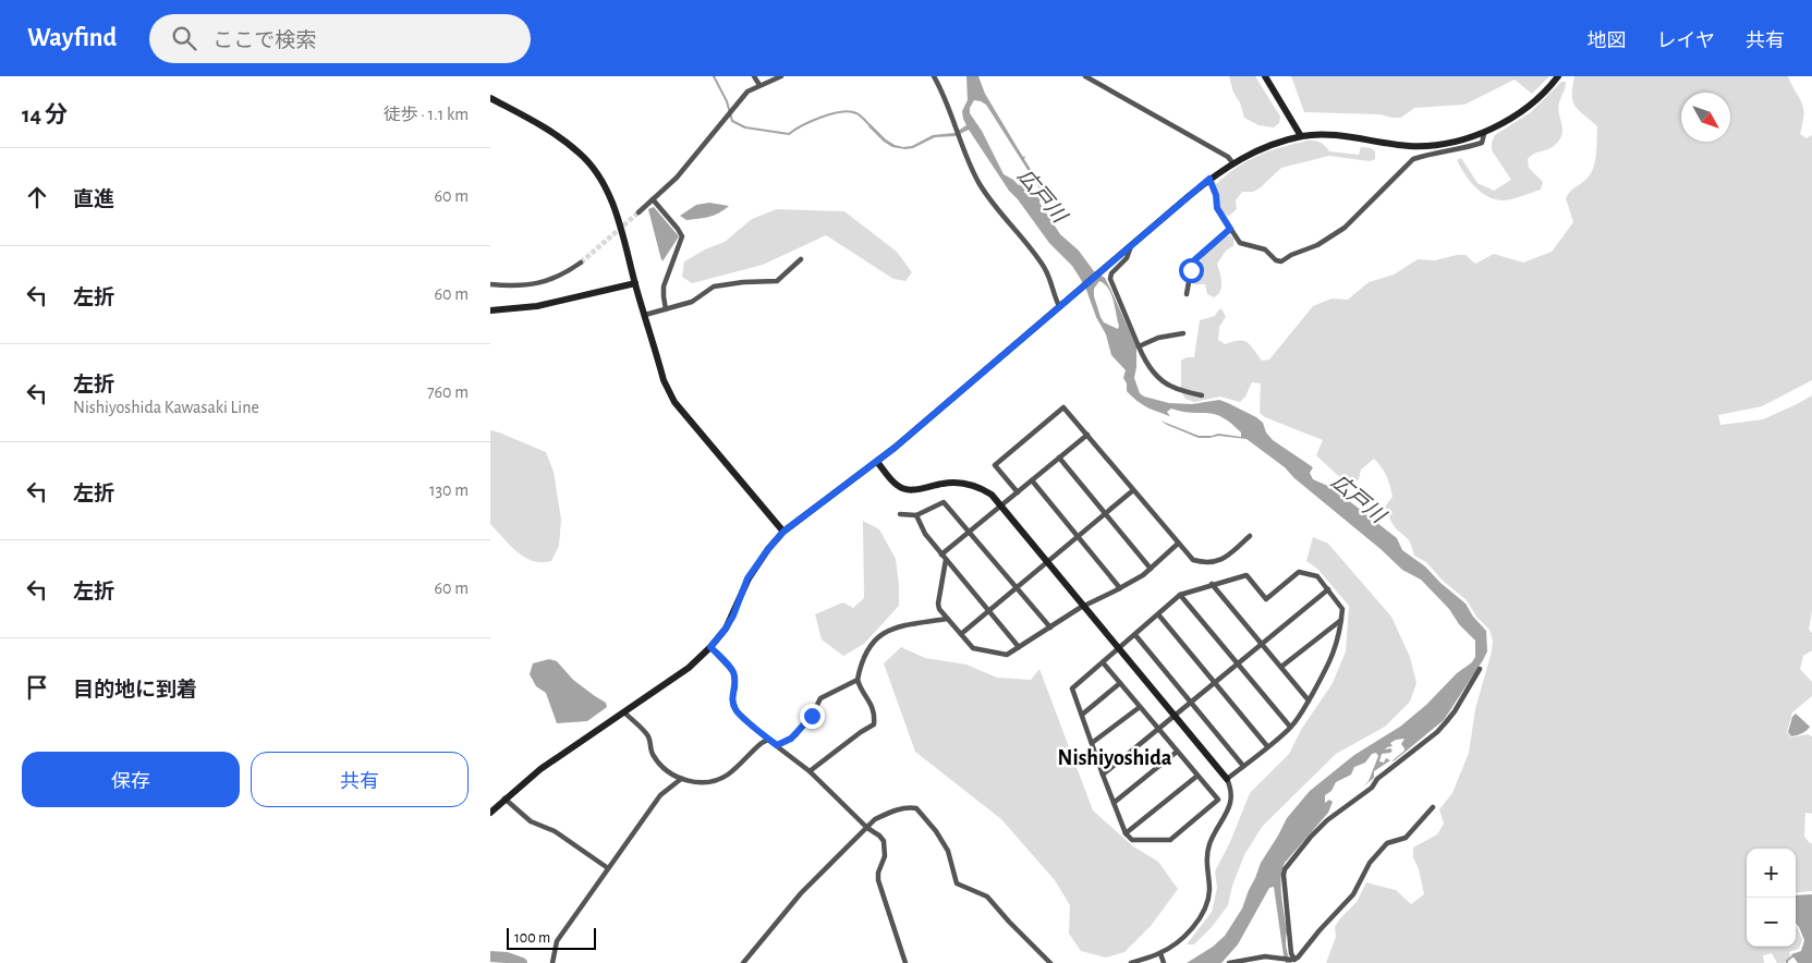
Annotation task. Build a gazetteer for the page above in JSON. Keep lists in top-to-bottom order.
{
  "districts": ["Nishiyoshida"],
  "water": ["広戸川"],
  "scale_bar": "100 m",
  "north": "bottom right",
  "page": {
    "header": "Wayfind",
    "search": "ここで検索",
    "nav": ["地図", "レイヤ", "共有"],
    "heading": ["14 分", "徒歩 · 1.1 km"],
    "list": [
      ["直進", "60 m"],
      ["左折", "60 m"],
      ["左折", "Nishiyoshida Kawasaki Line", "760 m"],
      ["左折", "130 m"],
      ["左折", "60 m"],
      "目的地に到着"
    ],
    "buttons": ["保存", "共有"],
    "map_buttons": ["+", "−"],
    "scale": "100 m"
  }
}
